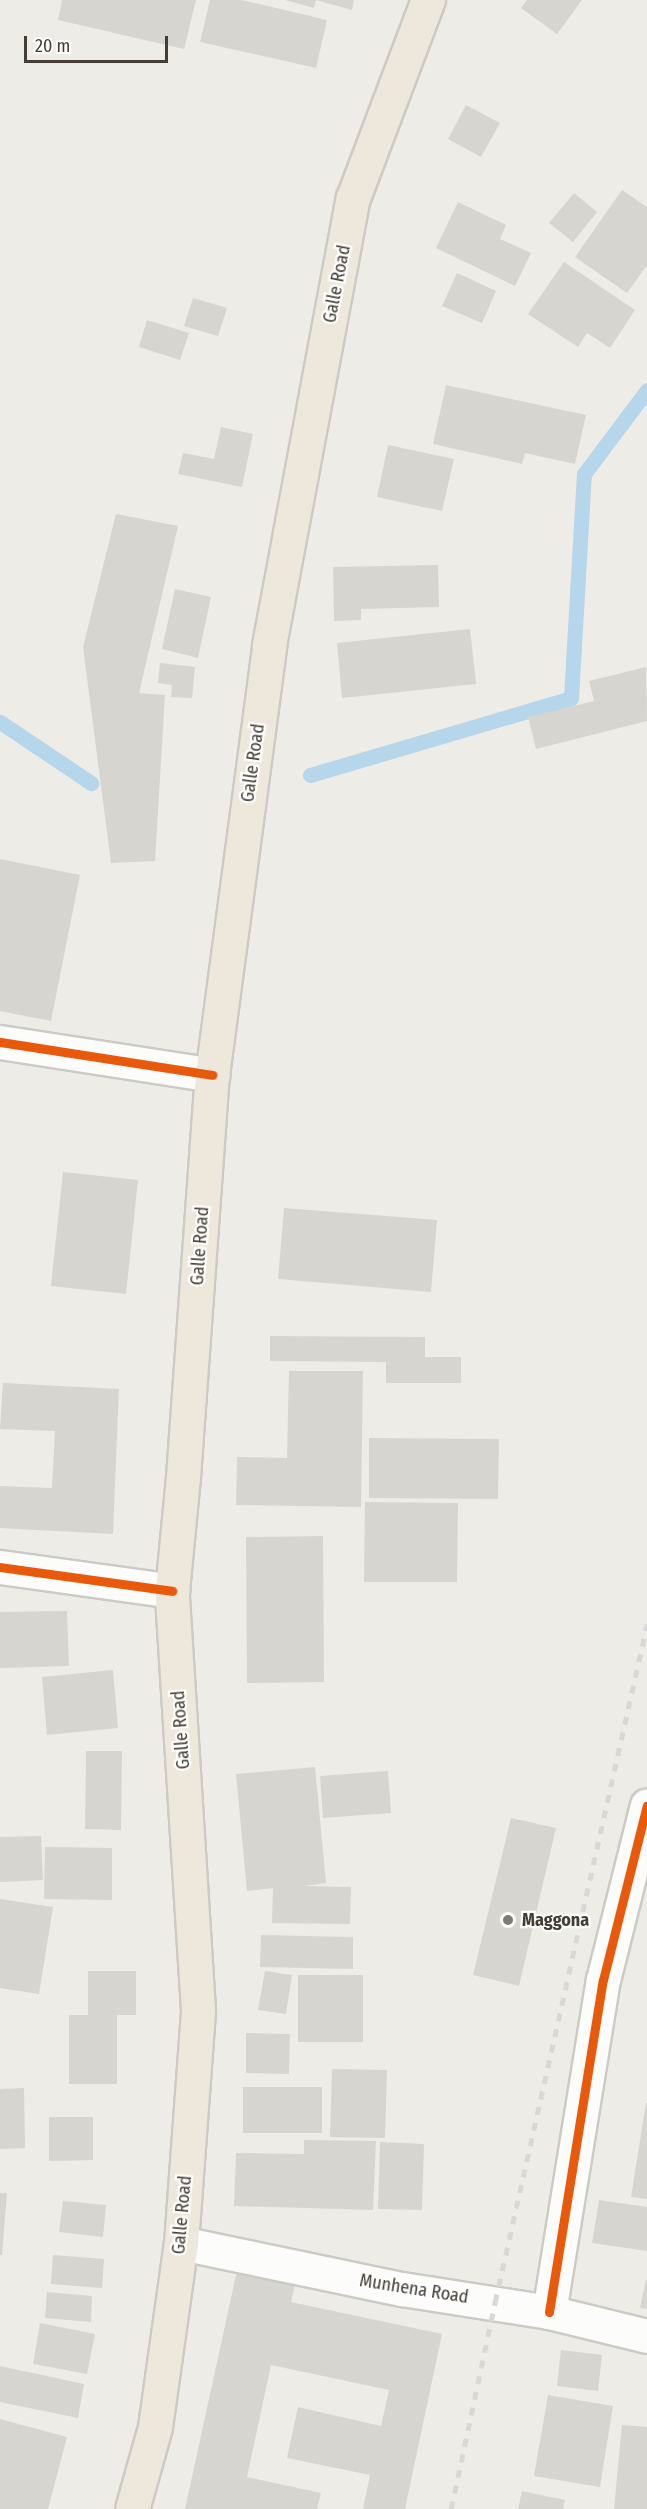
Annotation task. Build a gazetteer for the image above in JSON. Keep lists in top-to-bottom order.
{
  "streets": {
    "highway": ["Galle Road"],
    "street": ["Munhena Road"]
  },
  "crossings": [
    ["Galle Road", "Munhena Road"]
  ],
  "places": ["Maggona"],
  "scale_bar": "20 m"
}
